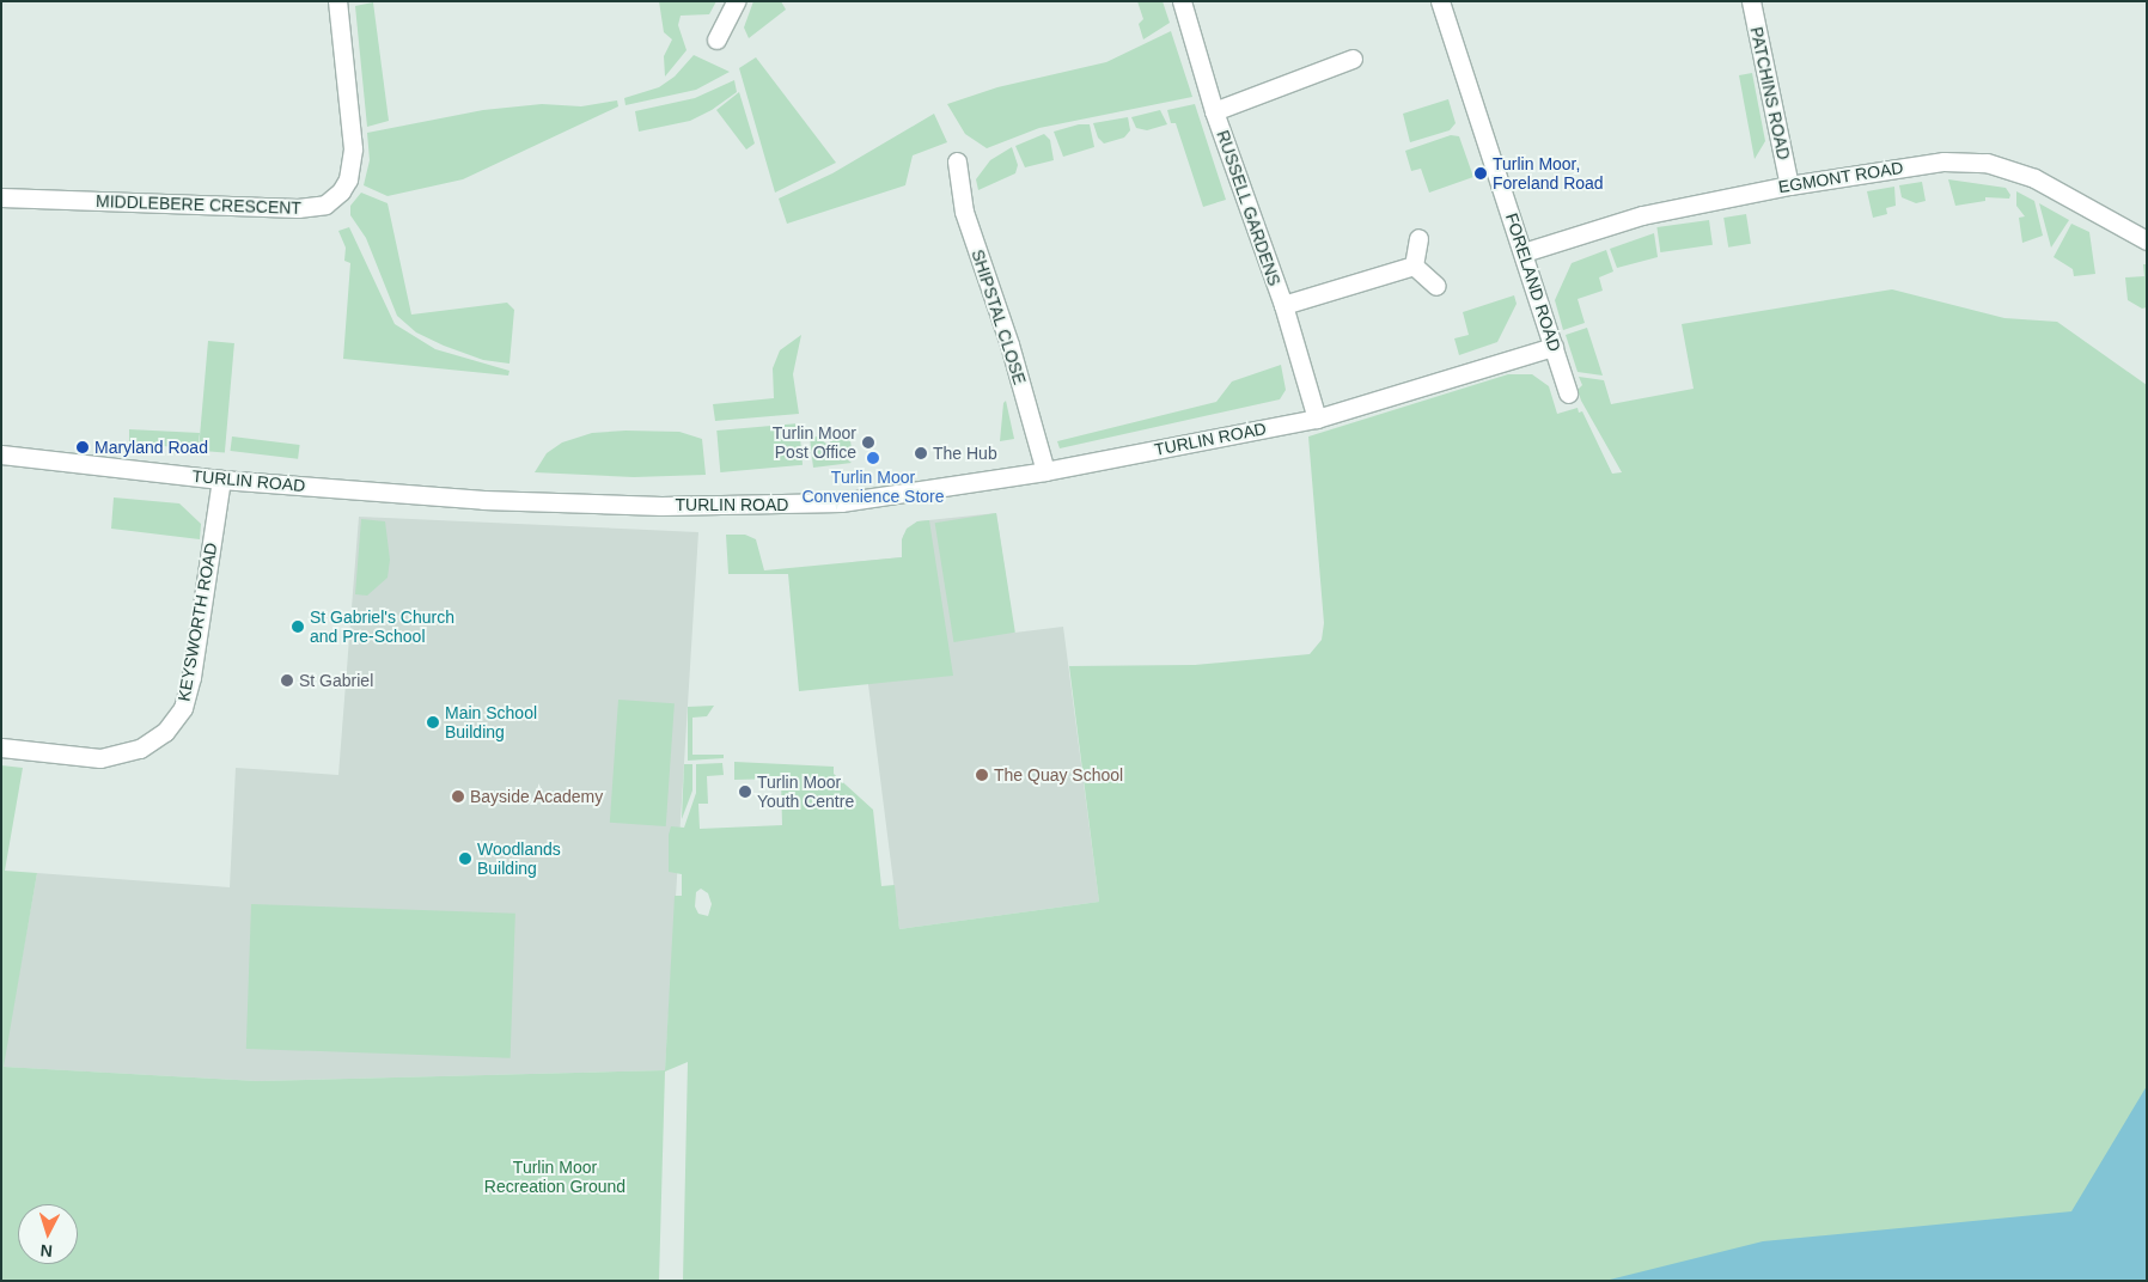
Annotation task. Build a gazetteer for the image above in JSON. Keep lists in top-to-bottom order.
{
  "streets": {
    "street": [
      "PATCHINS ROAD",
      "EGMONT ROAD",
      "MIDDLEBERE CRESCENT",
      "RUSSELL GARDENS",
      "FORELAND ROAD",
      "SHIPSTAL CLOSE",
      "TURLIN ROAD",
      "KEYSWORTH ROAD"
    ]
  },
  "crossings": [
    ["PATCHINS ROAD", "EGMONT ROAD"],
    ["EGMONT ROAD", "FORELAND ROAD"],
    ["RUSSELL GARDENS", "TURLIN ROAD"],
    ["FORELAND ROAD", "TURLIN ROAD"],
    ["SHIPSTAL CLOSE", "TURLIN ROAD"],
    ["TURLIN ROAD", "KEYSWORTH ROAD"]
  ],
  "parks": ["Turlin Moor Recreation Ground"],
  "places": [
    "Turlin Moor, Foreland Road",
    "Turlin Moor Post Office",
    "Maryland Road",
    "The Hub",
    "Turlin Moor Convenience Store",
    "St Gabriel's Church and Pre-School",
    "St Gabriel",
    "Main School Building",
    "The Quay School",
    "Turlin Moor Youth Centre",
    "Bayside Academy",
    "Woodlands Building"
  ],
  "north": "bottom"
}
